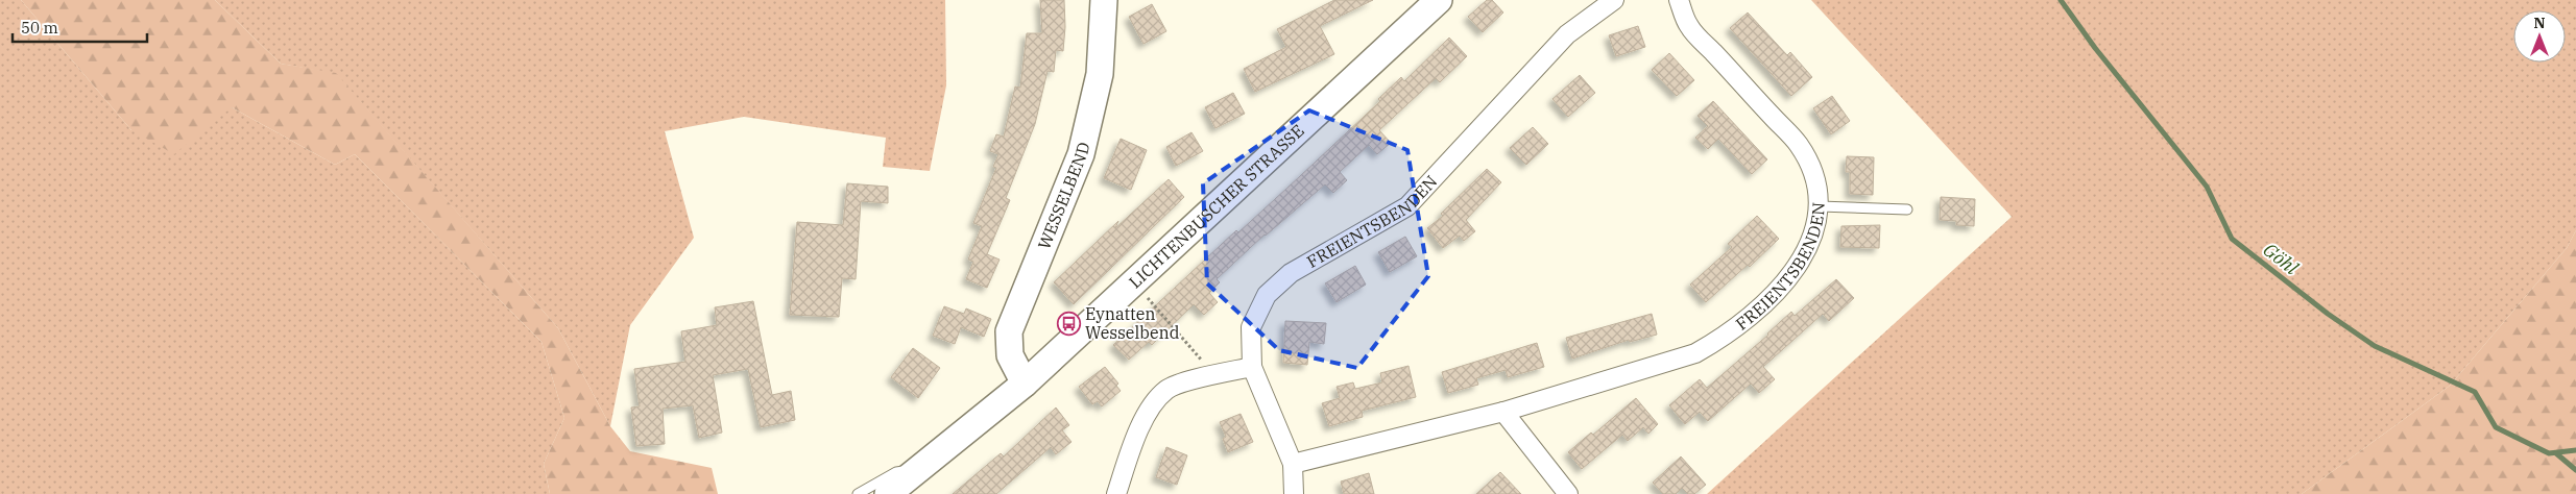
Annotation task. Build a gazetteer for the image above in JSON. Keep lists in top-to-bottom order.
{
  "streets": {
    "street": ["WESSELBEND", "LICHTENBUSCHER STRASSE", "FREIENTSBENDEN"]
  },
  "crossings": [
    ["WESSELBEND", "LICHTENBUSCHER STRASSE"]
  ],
  "water": ["Göhl"],
  "places": {
    "bus stop": ["Eynatten Wesselbend"]
  },
  "scale_bar": "50 m",
  "north": "top"
}
